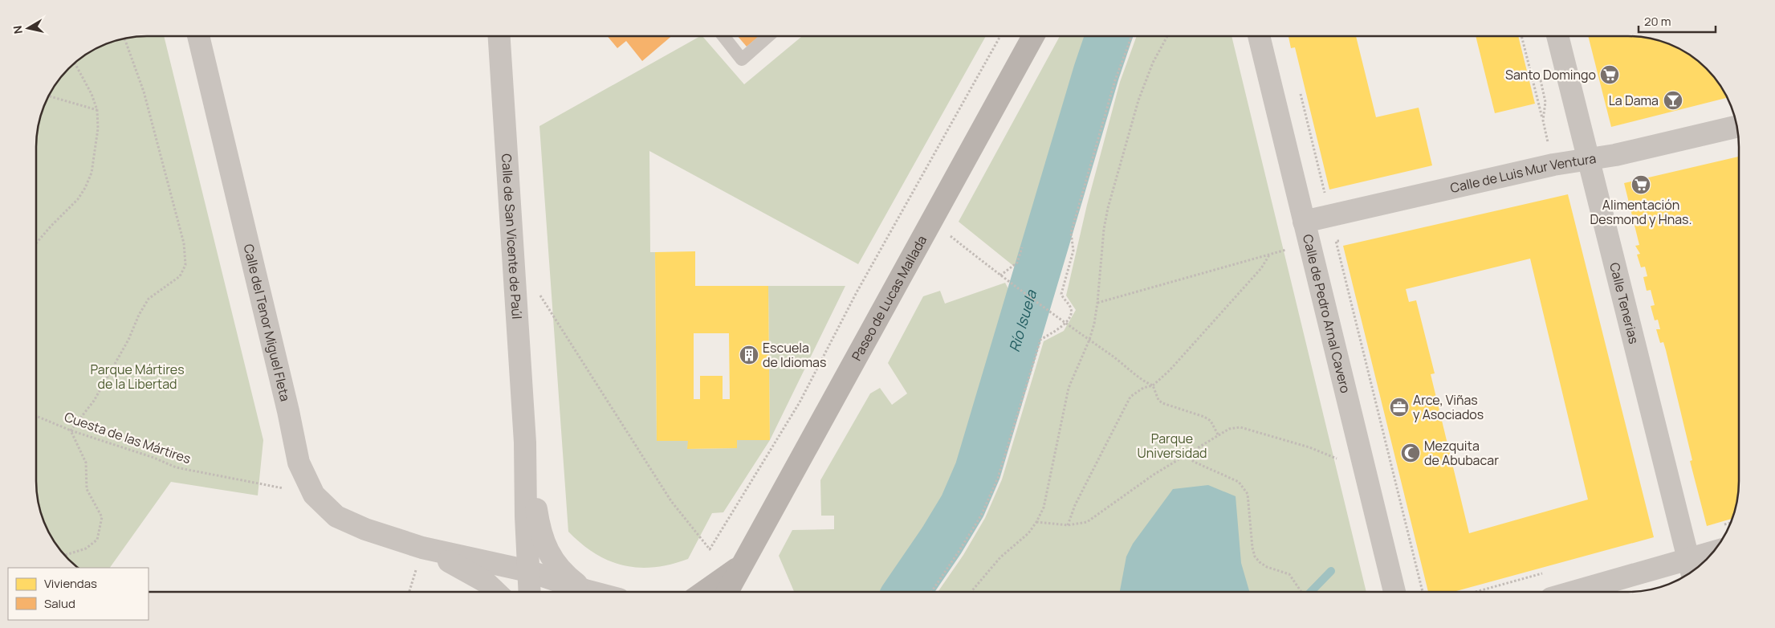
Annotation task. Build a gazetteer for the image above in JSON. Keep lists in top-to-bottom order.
{
  "streets": {
    "main road": ["Paseo de Lucas Mallada"],
    "street": [
      "Calle de Luis Mur Ventura",
      "Calle de San Vicente de Paúl",
      "Calle Tenerias",
      "Calle de Pedro Arnal Cavero",
      "Calle del Tenor Miguel Fleta"
    ],
    "path": ["Cuesta de las Mártires"]
  },
  "crossings": [
    ["Calle de Luis Mur Ventura", "Calle Tenerias"],
    ["Calle de Luis Mur Ventura", "Calle de Pedro Arnal Cavero"],
    ["Calle de San Vicente de Paúl", "Calle del Tenor Miguel Fleta"],
    ["Calle del Tenor Miguel Fleta", "Cuesta de las Mártires"]
  ],
  "water": ["Río Isuela"],
  "parks": ["Parque Mártires de la Libertad", "Parque Universidad"],
  "places": {
    "supermarket": ["Santo Domingo", "Alimentación Desmond y Hnas."],
    "bar": ["La Dama"],
    "building": ["Escuela de Idiomas"],
    "office": ["Arce, Viñas y Asociados"],
    "mosque": ["Mezquita de Abubacar"]
  },
  "legend": ["Viviendas", "Salud"],
  "scale_bar": "20 m",
  "north": "left"
}
